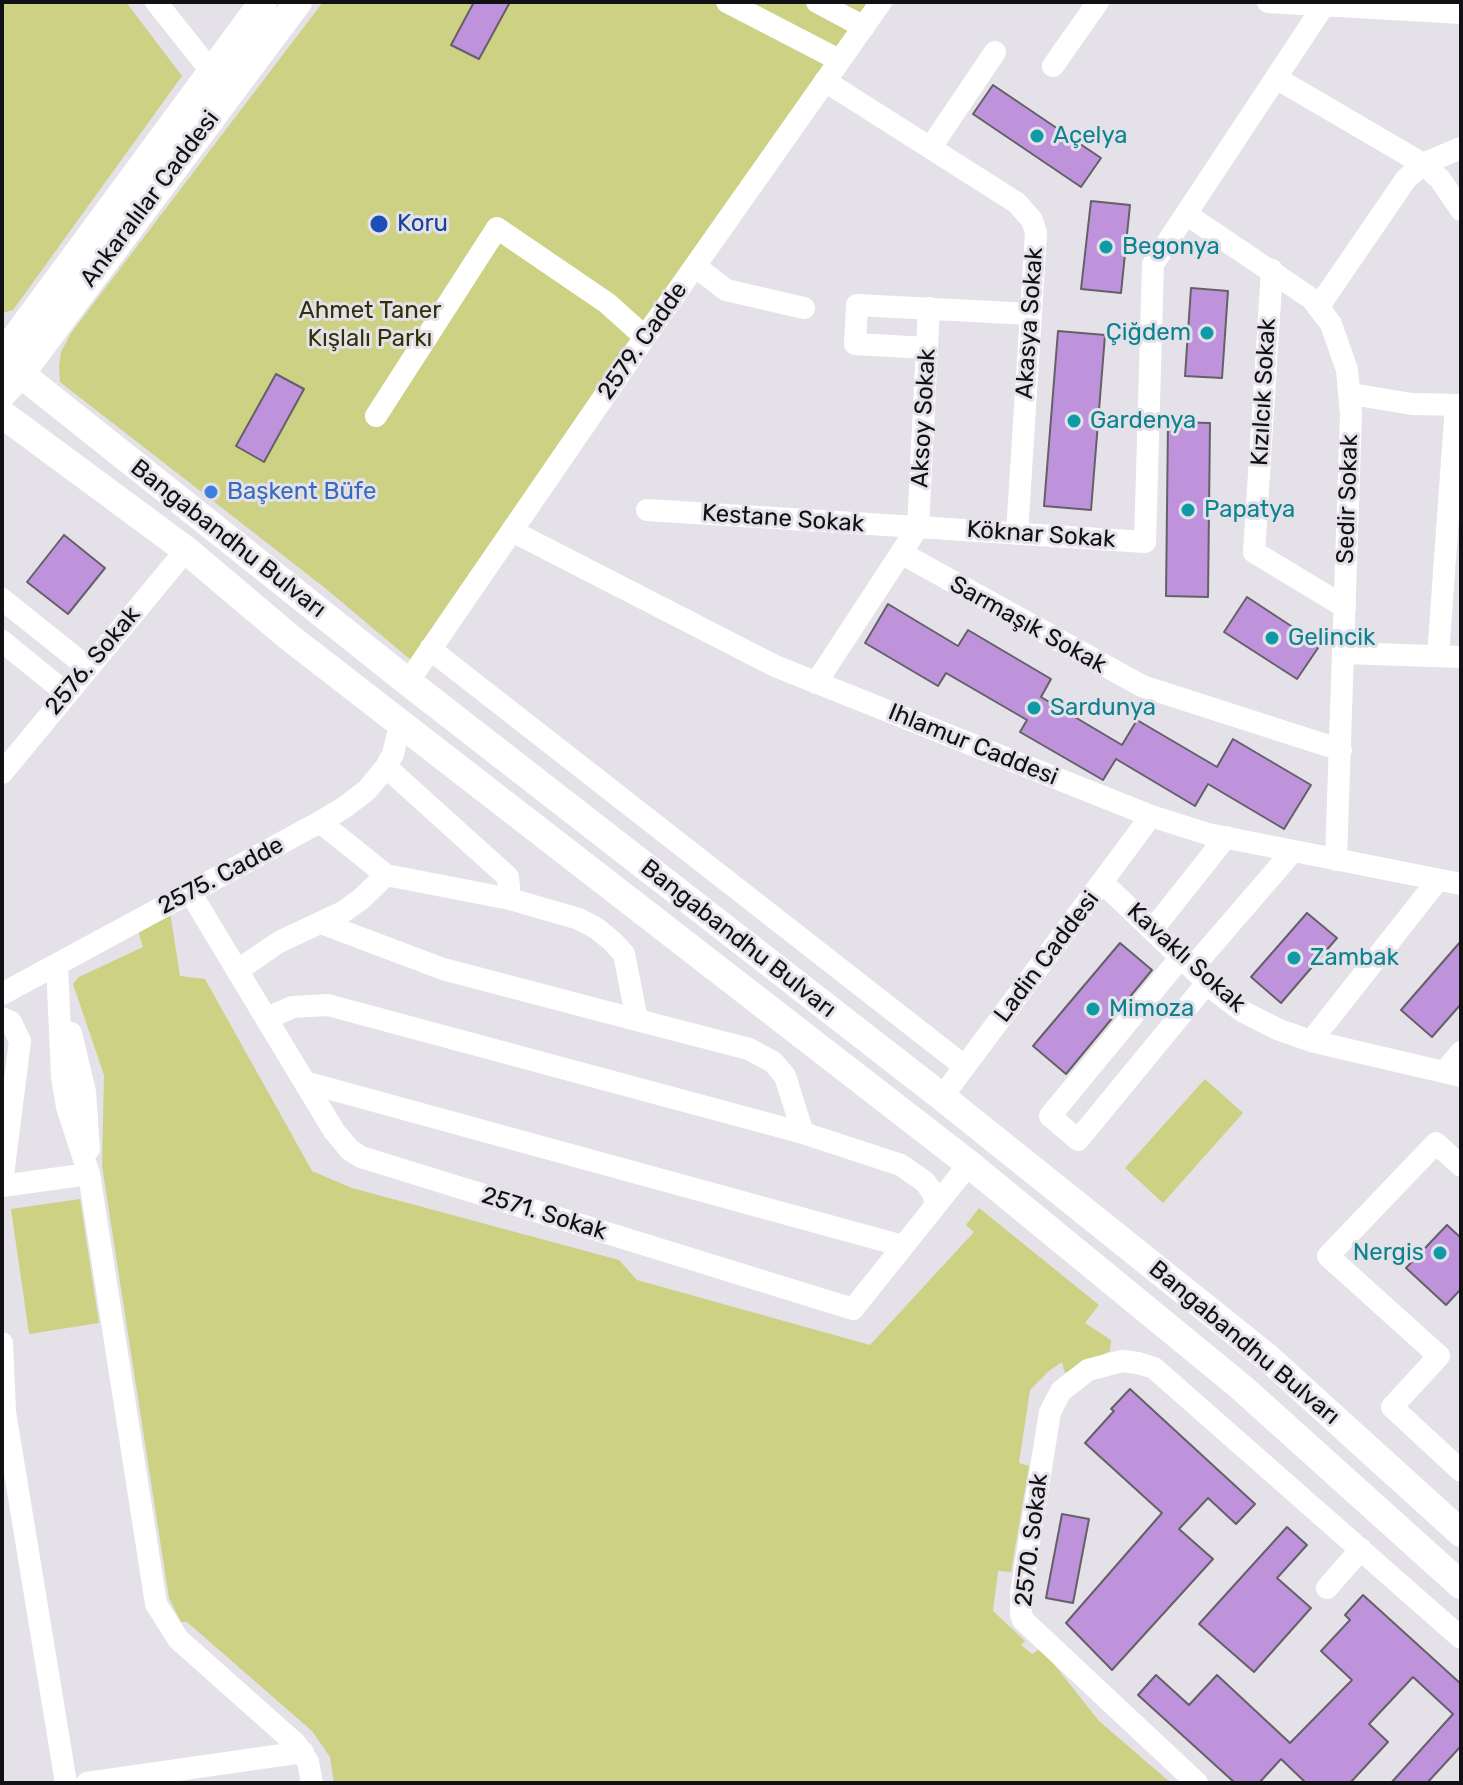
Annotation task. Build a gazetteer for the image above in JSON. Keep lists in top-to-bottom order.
{
  "streets": {
    "main road": ["Ankaralılar Caddesi", "Bangabandhu Bulvarı"],
    "street": [
      "Akasya Sokak",
      "2579. Cadde",
      "Kızılcık Sokak",
      "Aksoy Sokak",
      "Sedir Sokak",
      "Kestane Sokak",
      "Köknar Sokak",
      "Sarmaşık Sokak",
      "2576. Sokak",
      "Ihlamur Caddesi",
      "2575. Cadde",
      "Ladin Caddesi",
      "Kavaklı Sokak",
      "2571. Sokak",
      "2570. Sokak"
    ]
  },
  "crossings": [
    ["Ankaralılar Caddesi", "Bangabandhu Bulvarı"],
    ["Akasya Sokak", "2579. Cadde"],
    ["Akasya Sokak", "Köknar Sokak"],
    ["2579. Cadde", "Bangabandhu Bulvarı"],
    ["2579. Cadde", "Ihlamur Caddesi"],
    ["Kızılcık Sokak", "Sedir Sokak"],
    ["Aksoy Sokak", "Kestane Sokak"],
    ["Aksoy Sokak", "Köknar Sokak"],
    ["Sedir Sokak", "Köknar Sokak"],
    ["Sedir Sokak", "Sarmaşık Sokak"],
    ["Sedir Sokak", "Ihlamur Caddesi"],
    ["Kestane Sokak", "Köknar Sokak"],
    ["Bangabandhu Bulvarı", "2576. Sokak"],
    ["Bangabandhu Bulvarı", "2575. Cadde"],
    ["Bangabandhu Bulvarı", "Ladin Caddesi"],
    ["Bangabandhu Bulvarı", "2571. Sokak"],
    ["Ihlamur Caddesi", "Ladin Caddesi"],
    ["2575. Cadde", "2571. Sokak"],
    ["Ladin Caddesi", "Kavaklı Sokak"]
  ],
  "parks": ["Ahmet Taner Kışlalı Parkı"],
  "places": [
    "Açelya",
    "Koru",
    "Begonya",
    "Çiğdem",
    "Gardenya",
    "Başkent Büfe",
    "Papatya",
    "Gelincik",
    "Sardunya",
    "Zambak",
    "Mimoza",
    "Nergis"
  ]
}
